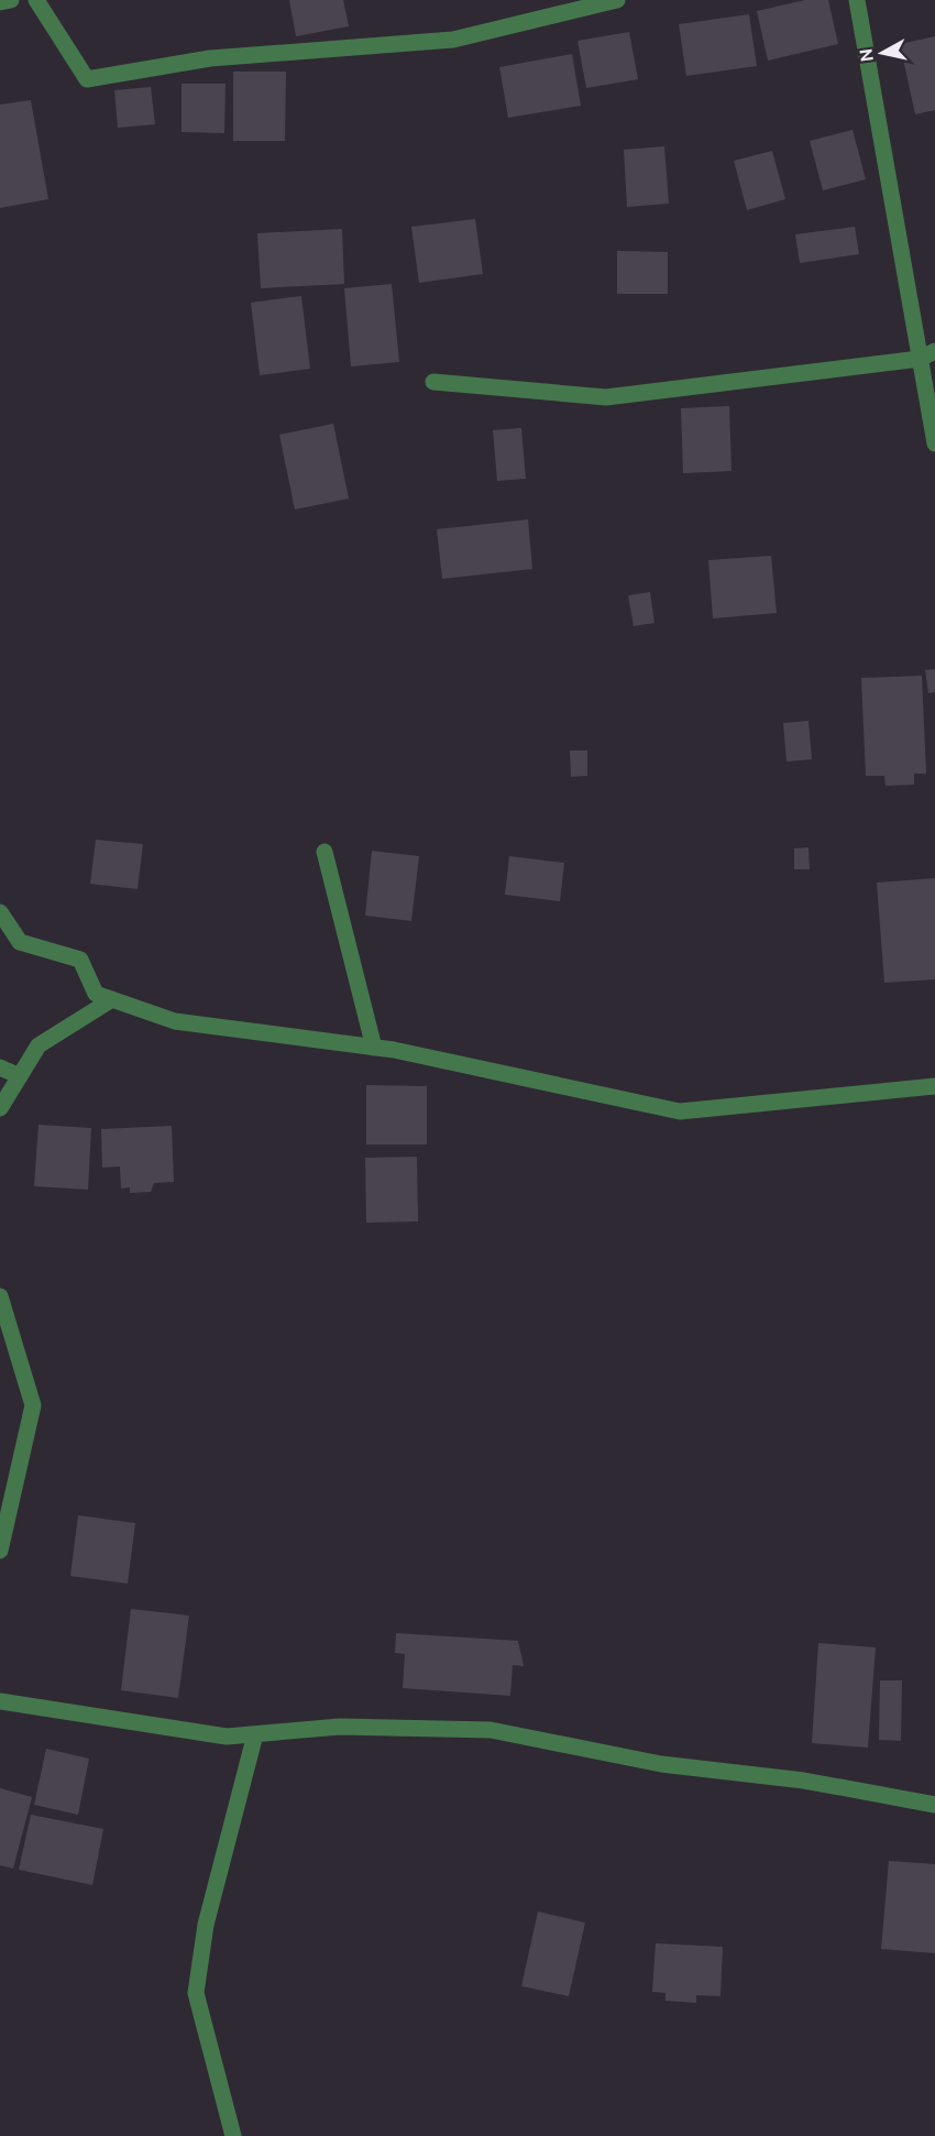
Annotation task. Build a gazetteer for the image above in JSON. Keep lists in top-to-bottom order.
{
  "north": "left"
}
